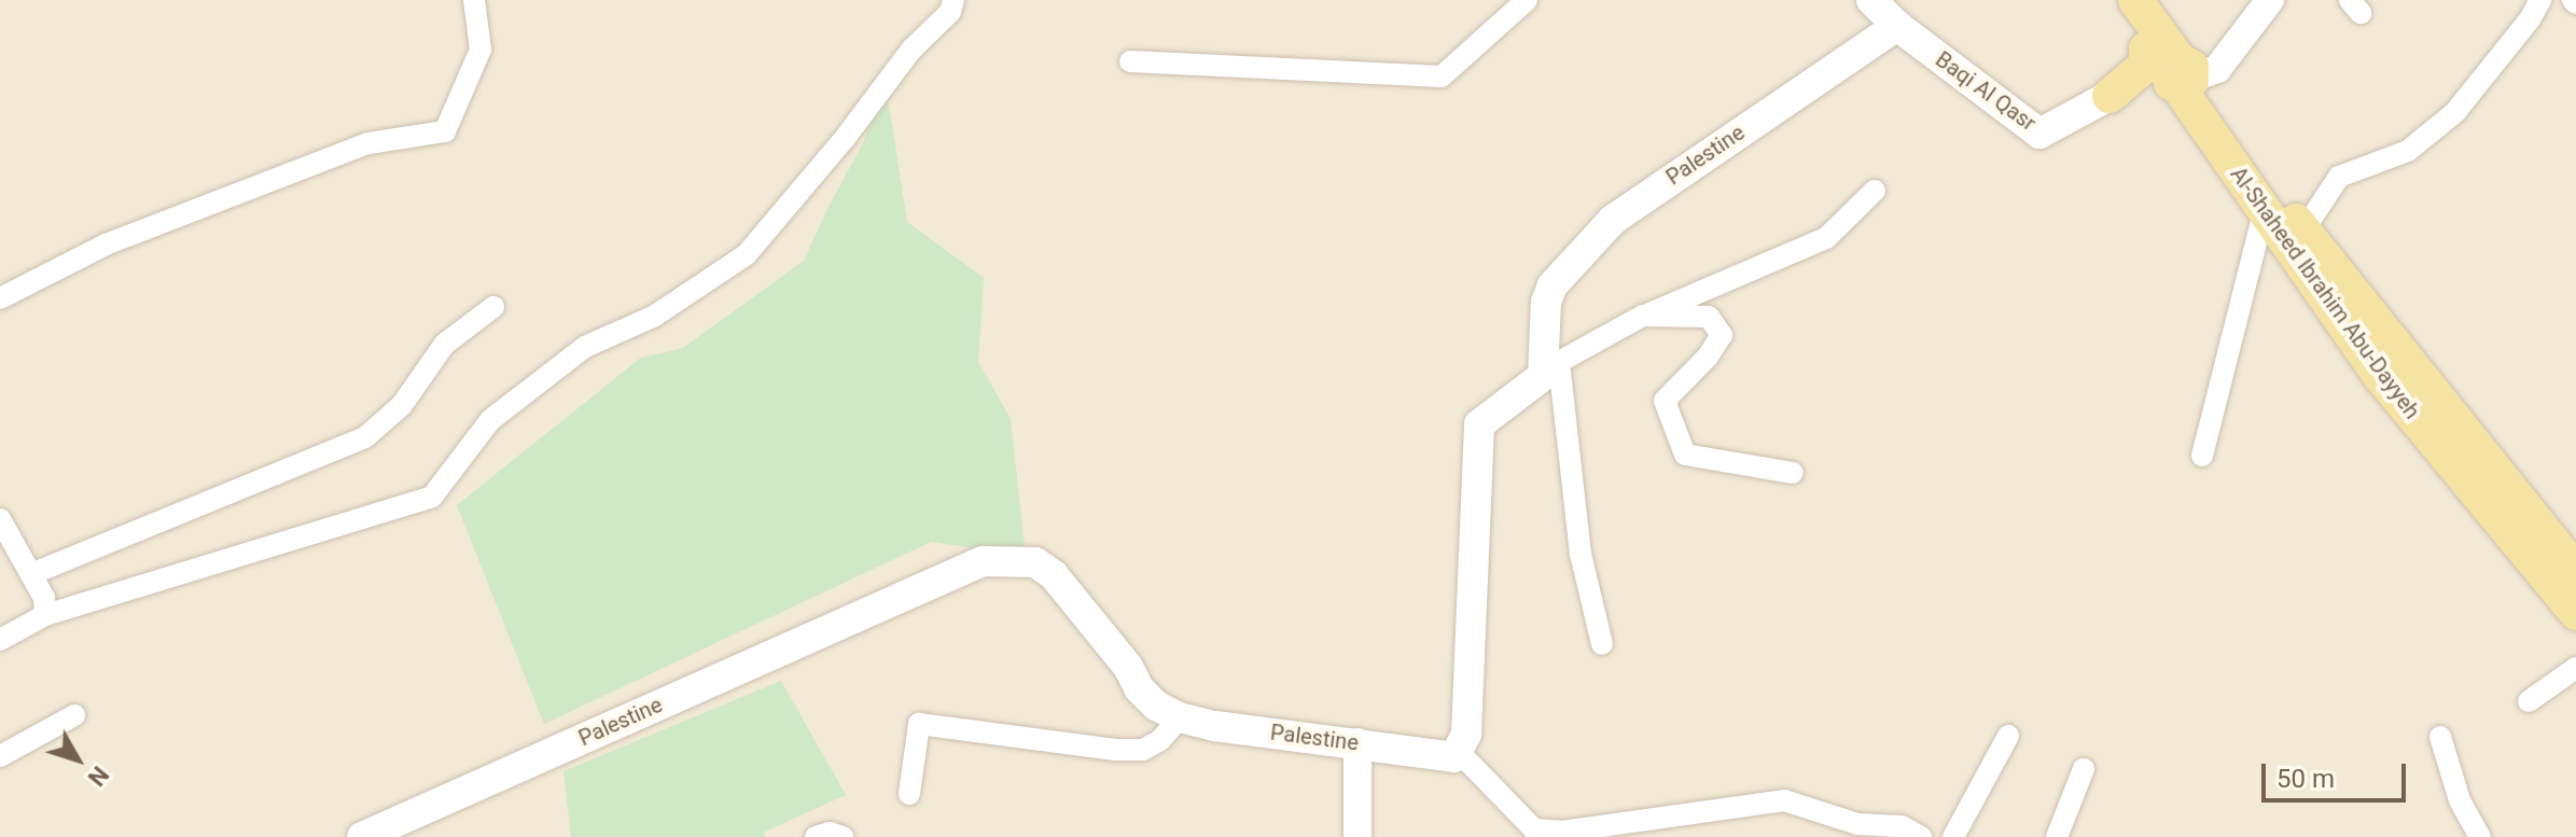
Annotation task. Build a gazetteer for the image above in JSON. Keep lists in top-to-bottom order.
{
  "streets": {
    "main road": ["Baqi Al Qasr", "Palestine", "Al-Shaheed Ibrahim Abu-Dayyeh"]
  },
  "crossings": [
    ["Baqi Al Qasr", "Palestine"]
  ],
  "scale_bar": "50 m",
  "north": "bottom right"
}
